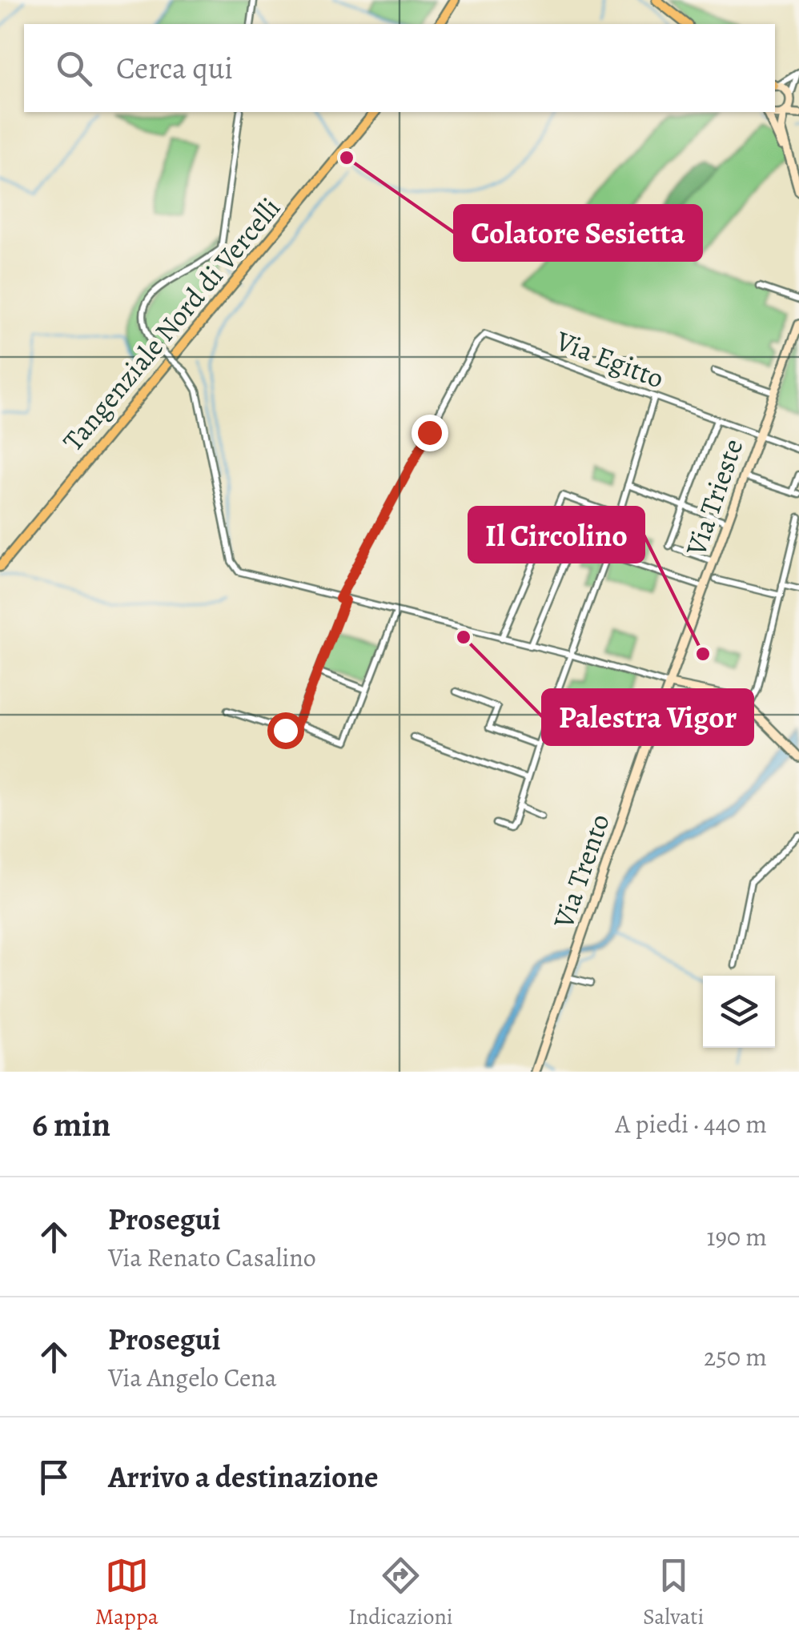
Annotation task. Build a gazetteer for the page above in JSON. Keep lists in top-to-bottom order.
{
  "streets": {
    "main road": ["Tangenziale Nord di Vercelli"],
    "street": ["Via Egitto", "Via Trieste", "Via Trento"]
  },
  "crossings": [
    ["Via Egitto", "Via Trieste"],
    ["Via Trieste", "Via Trento"]
  ],
  "places": ["Colatore Sesietta", "Palestra Vigor", "Il Circolino"],
  "page": {
    "search": "Cerca qui",
    "heading": ["6 min", "A piedi · 440 m"],
    "list": [
      ["Prosegui", "Via Renato Casalino", "190 m"],
      ["Prosegui", "Via Angelo Cena", "250 m"],
      "Arrivo a destinazione"
    ],
    "nav": ["Mappa", "Indicazioni", "Salvati"]
  }
}
